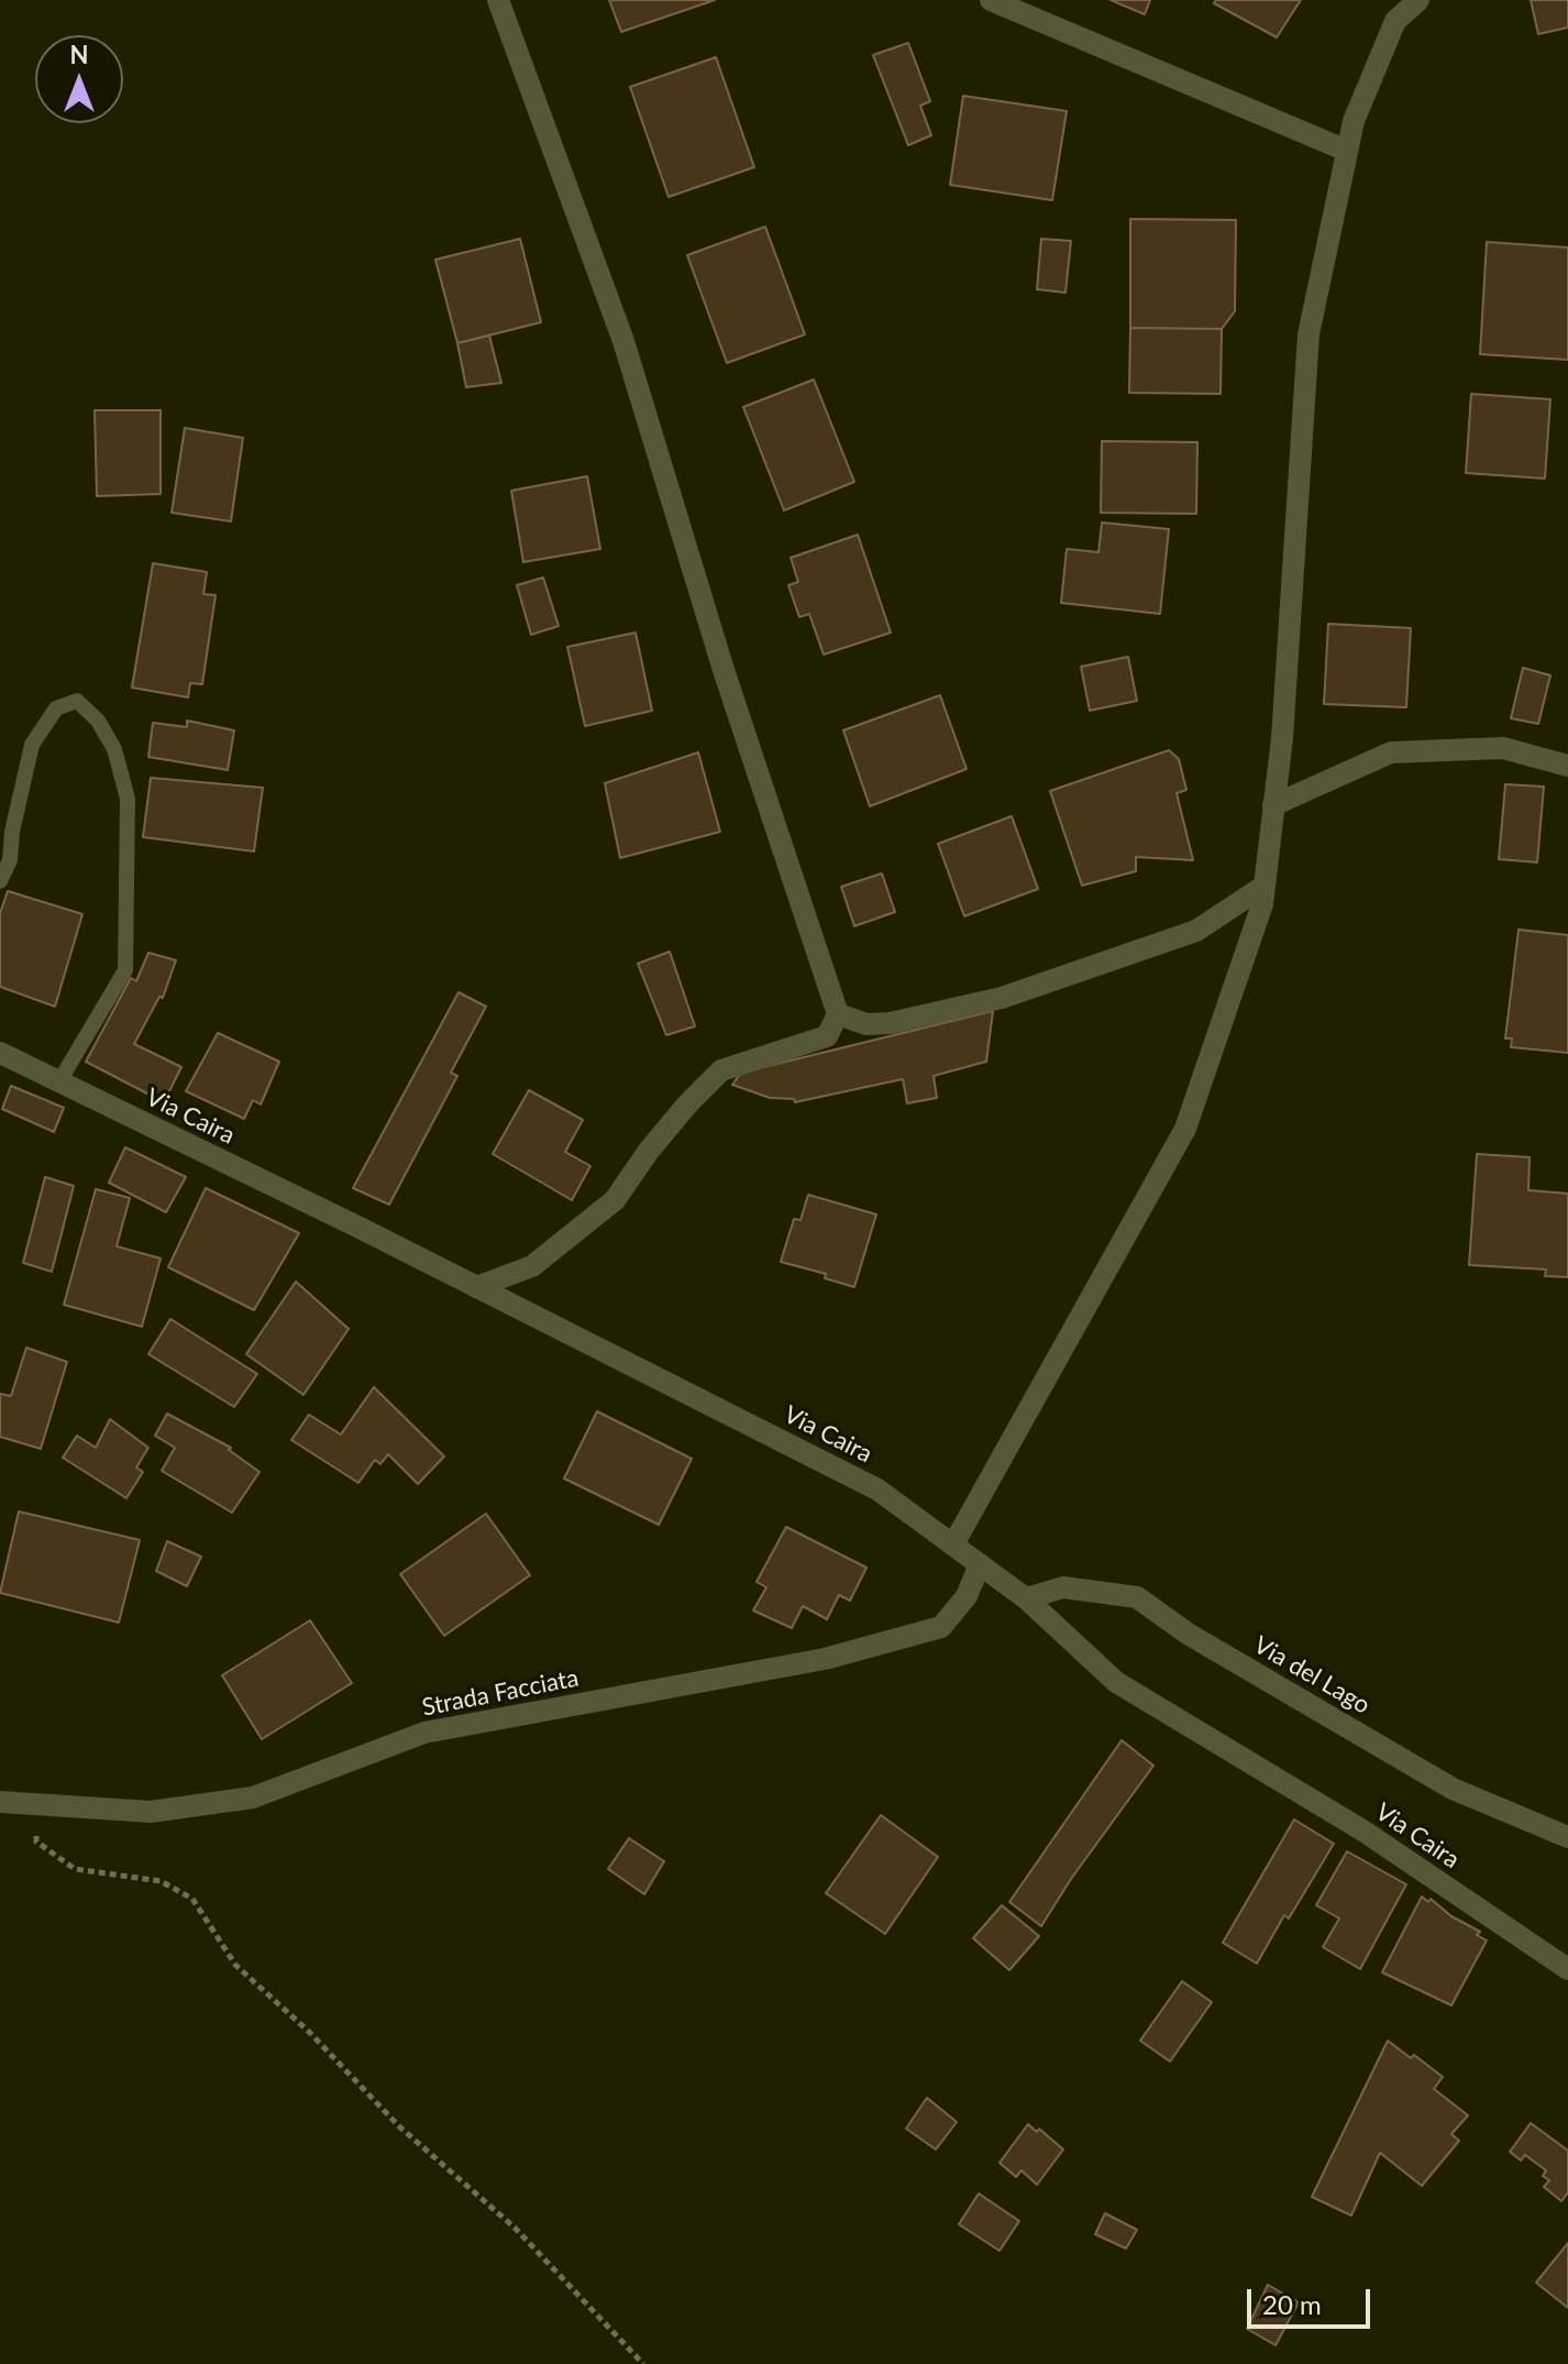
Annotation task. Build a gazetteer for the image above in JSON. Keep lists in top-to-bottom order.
{
  "streets": {
    "street": ["Via Caira", "Via del Lago", "Strada Facciata"]
  },
  "crossings": [
    ["Via Caira", "Via del Lago"],
    ["Via Caira", "Strada Facciata"]
  ],
  "scale_bar": "20 m",
  "north": "top"
}
